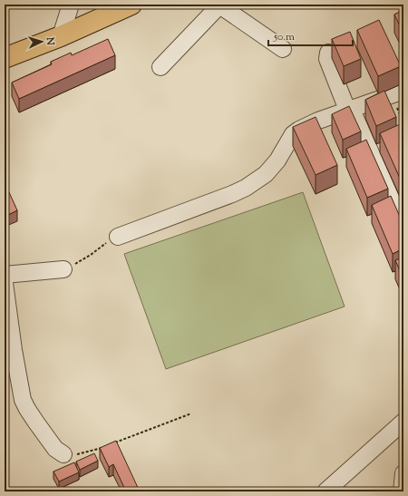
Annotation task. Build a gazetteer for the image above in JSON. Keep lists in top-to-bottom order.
{
  "scale_bar": "50 m",
  "north": "right"
}
